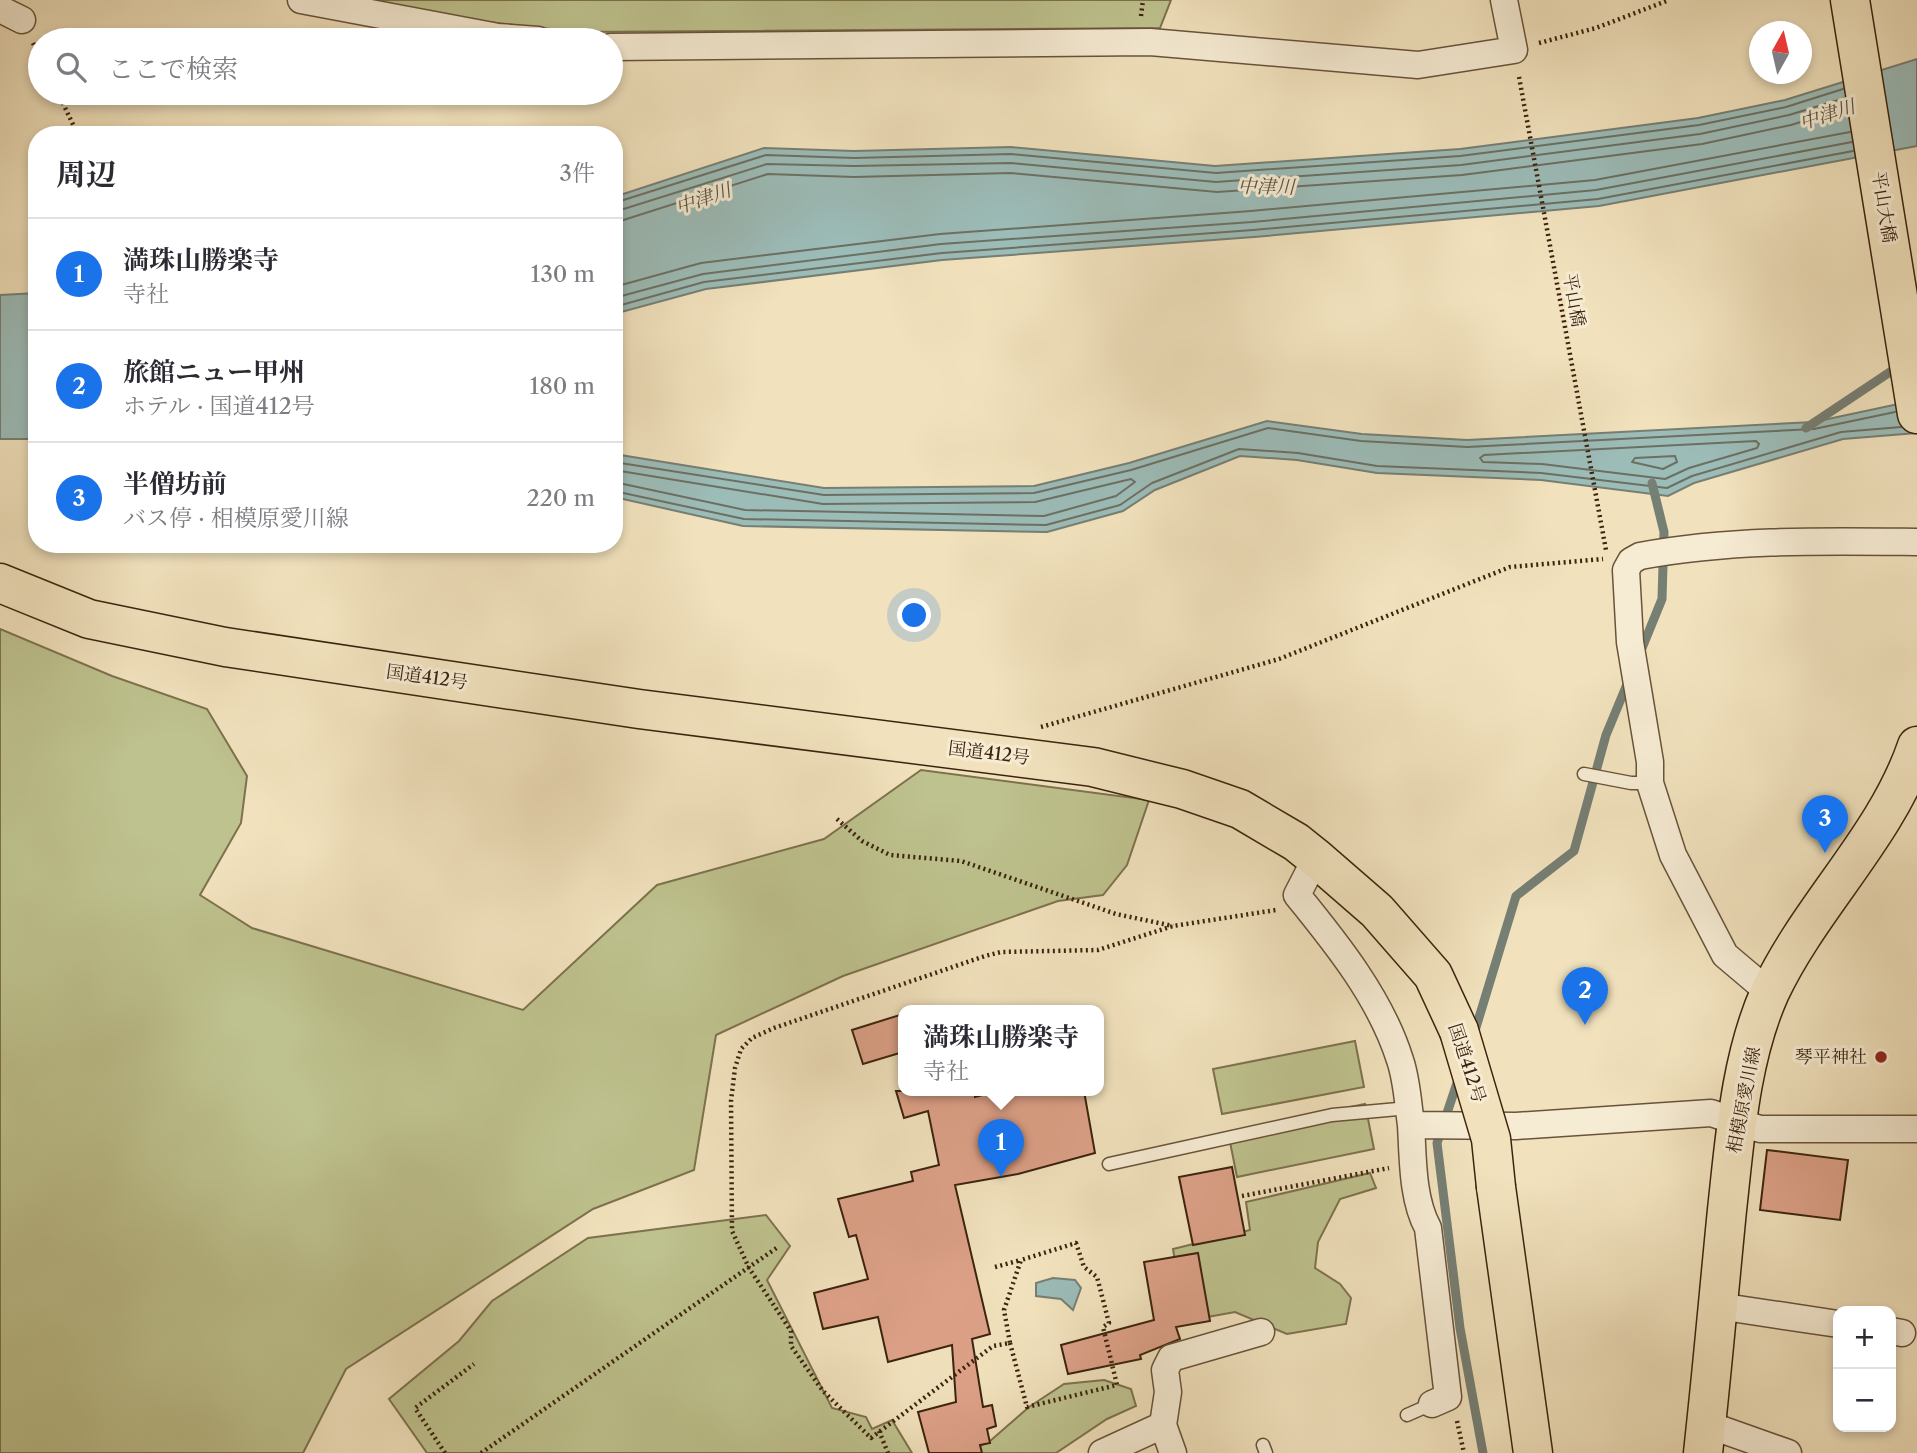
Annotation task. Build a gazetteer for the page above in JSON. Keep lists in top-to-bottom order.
{
  "streets": {
    "main road": ["平山大橋", "国道412号", "相模原愛川線"],
    "path": ["平山橋"]
  },
  "water": ["中津川"],
  "places": ["琴平神社"],
  "north": "top",
  "page": {
    "search": "ここで検索",
    "heading": ["周辺", "3件"],
    "list": [
      {
        "mark": "1",
        "name": "満珠山勝楽寺",
        "note": "寺社",
        "value": "130 m"
      },
      {
        "mark": "2",
        "name": "旅館ニュー甲州",
        "note": "ホテル · 国道412号",
        "value": "180 m"
      },
      {
        "mark": "3",
        "name": "半僧坊前",
        "note": "バス停 · 相模原愛川線",
        "value": "220 m"
      }
    ],
    "pins": ["3", "2", "1"],
    "popup": ["満珠山勝楽寺", "寺社"],
    "map_buttons": ["+", "−"]
  }
}
